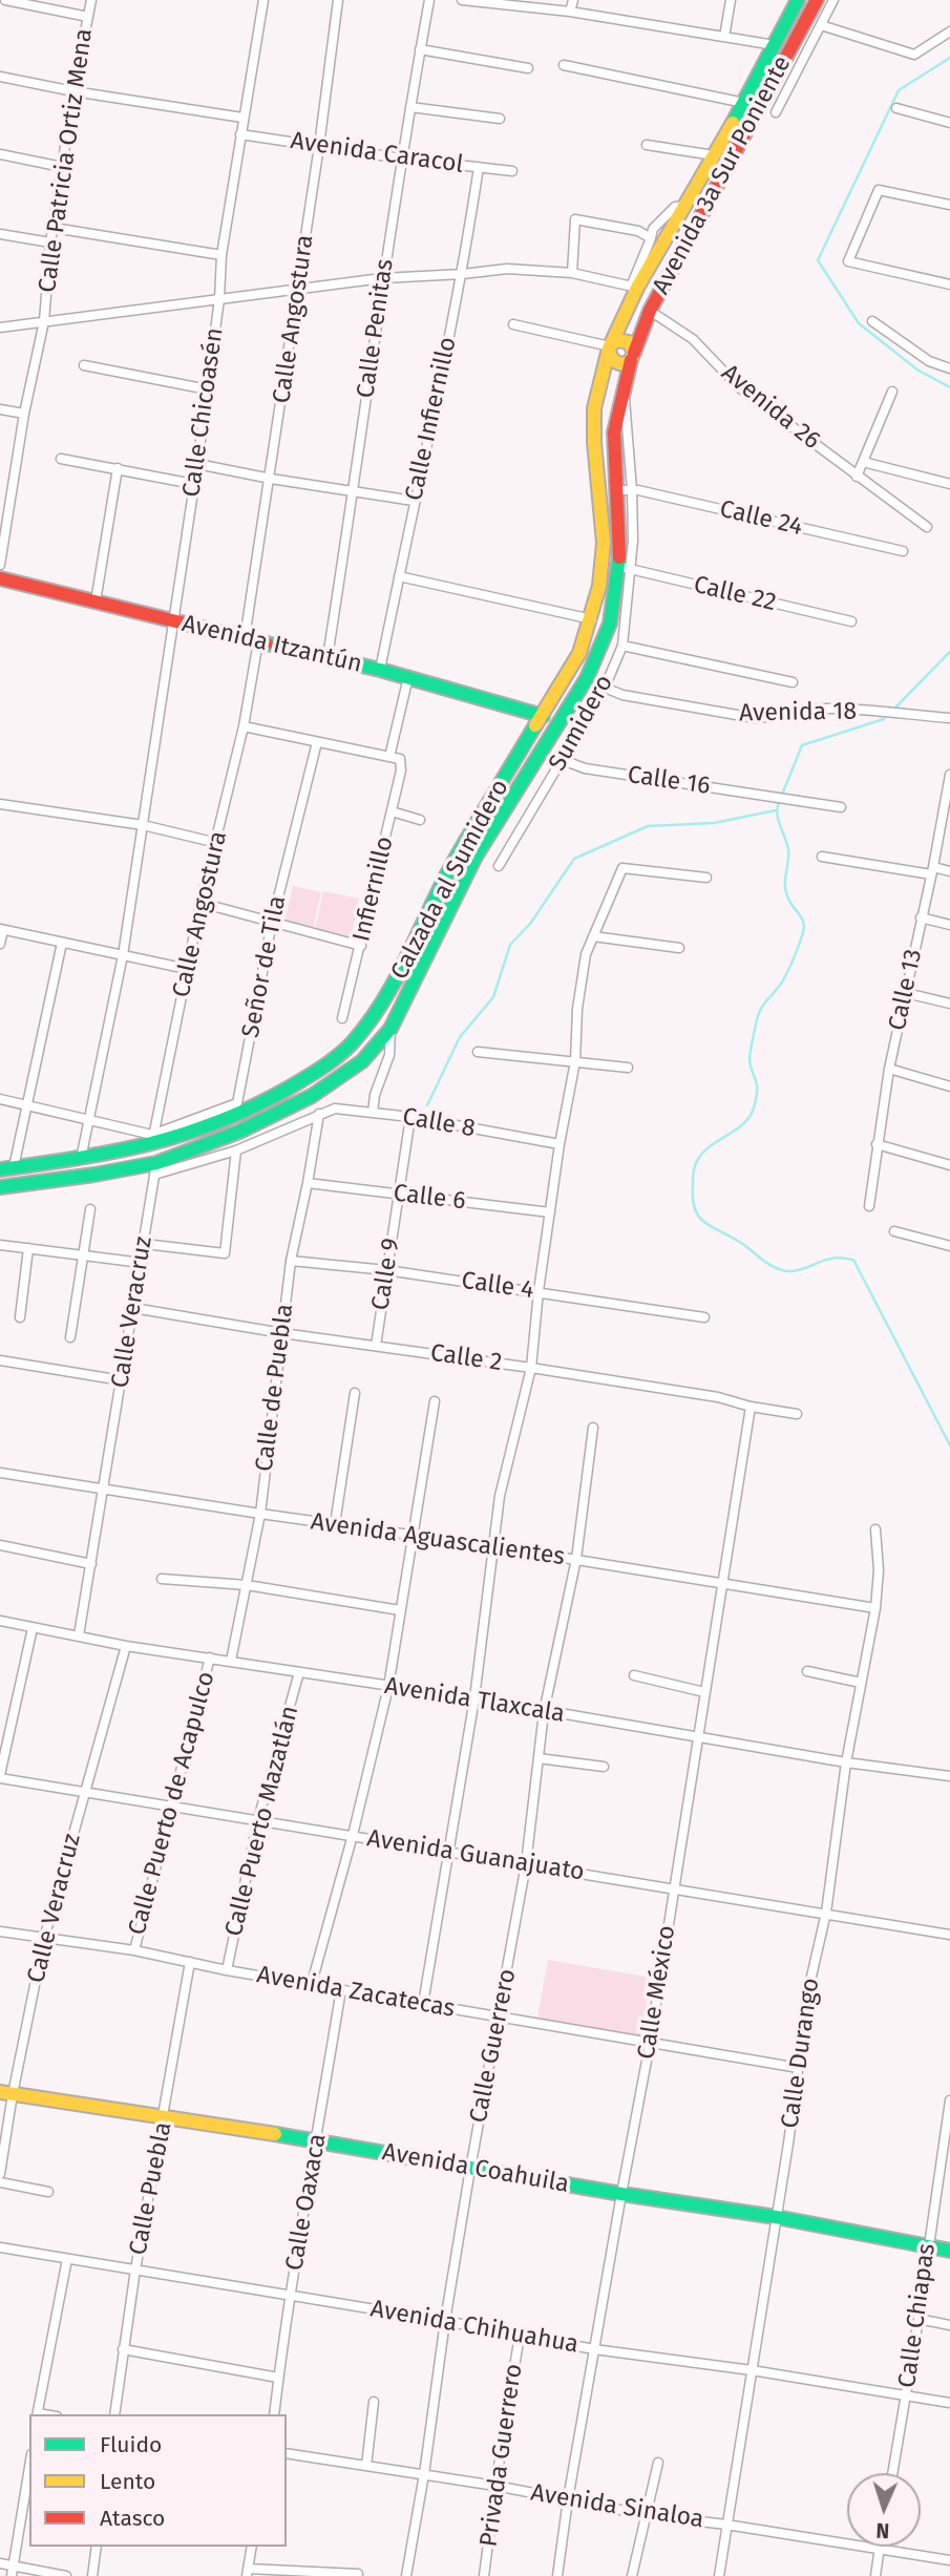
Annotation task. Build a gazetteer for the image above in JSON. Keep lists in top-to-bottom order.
{
  "streets": {
    "main road": [
      "Avenida 3a Sur Poniente",
      "Avenida Itzantún",
      "Calzada al Sumidero",
      "Avenida Coahuila"
    ],
    "street": [
      "Avenida Caracol",
      "Calle Patricia Ortiz Mena",
      "Calle Angostura",
      "Calle Penitas",
      "Avenida 26",
      "Calle Chicoasén",
      "Calle Infiernillo",
      "Calle 24",
      "Calle 22",
      "Avenida 18",
      "Sumidero",
      "Calle 16",
      "Infiernillo",
      "Señor de Tila",
      "Calle 13",
      "Calle 8",
      "Calle 6",
      "Calle 9",
      "Calle 4",
      "Calle Veracruz",
      "Calle 2",
      "Calle de Puebla",
      "Avenida Aguascalientes",
      "Avenida Tlaxcala",
      "Calle Puerto de Acapulco",
      "Calle Puerto Mazatlán",
      "Avenida Guanajuato",
      "Avenida Zacatecas",
      "Calle México",
      "Calle Guerrero",
      "Calle Durango",
      "Calle Puebla",
      "Calle Oaxaca",
      "Calle Chiapas",
      "Avenida Chihuahua",
      "Privada Guerrero",
      "Avenida Sinaloa"
    ]
  },
  "crossings": [
    ["Avenida Caracol", "Calle Angostura"],
    ["Avenida Caracol", "Calle Penitas"],
    ["Avenida Caracol", "Calle Chicoasén"],
    ["Avenida Caracol", "Calle Infiernillo"],
    ["Avenida 3a Sur Poniente", "Avenida 26"],
    ["Avenida 3a Sur Poniente", "Sumidero"],
    ["Avenida 3a Sur Poniente", "Calzada al Sumidero"],
    ["Calle Angostura", "Avenida Itzantún"],
    ["Calle Angostura", "Calzada al Sumidero"],
    ["Calle Angostura", "Señor de Tila"],
    ["Calle Penitas", "Avenida Itzantún"],
    ["Calle Chicoasén", "Avenida Itzantún"],
    ["Calle Chicoasén", "Calzada al Sumidero"],
    ["Calle Infiernillo", "Avenida Itzantún"],
    ["Calle 24", "Sumidero"],
    ["Calle 24", "Calzada al Sumidero"],
    ["Calle 22", "Sumidero"],
    ["Calle 22", "Calzada al Sumidero"],
    ["Avenida Itzantún", "Calzada al Sumidero"],
    ["Avenida 18", "Sumidero"],
    ["Sumidero", "Calle 16"],
    ["Sumidero", "Calzada al Sumidero"],
    ["Calzada al Sumidero", "Señor de Tila"],
    ["Calzada al Sumidero", "Calle 8"],
    ["Calzada al Sumidero", "Calle Veracruz"],
    ["Calle 8", "Calle 9"],
    ["Calle 8", "Calle Veracruz"],
    ["Calle 8", "Calle de Puebla"],
    ["Calle 6", "Calle 9"],
    ["Calle 6", "Calle de Puebla"],
    ["Calle 9", "Calle 4"],
    ["Calle 9", "Calle 2"],
    ["Calle 4", "Calle de Puebla"],
    ["Calle Veracruz", "Calle 2"],
    ["Calle Veracruz", "Avenida Aguascalientes"],
    ["Calle Veracruz", "Avenida Tlaxcala"],
    ["Calle Veracruz", "Avenida Guanajuato"],
    ["Calle Veracruz", "Avenida Zacatecas"],
    ["Calle Veracruz", "Avenida Coahuila"],
    ["Calle 2", "Calle de Puebla"],
    ["Calle 2", "Calle México"],
    ["Calle de Puebla", "Avenida Aguascalientes"],
    ["Calle de Puebla", "Avenida Tlaxcala"],
    ["Avenida Aguascalientes", "Calle México"],
    ["Avenida Aguascalientes", "Calle Guerrero"],
    ["Avenida Aguascalientes", "Calle Durango"],
    ["Avenida Tlaxcala", "Calle Puerto de Acapulco"],
    ["Avenida Tlaxcala", "Calle Puerto Mazatlán"],
    ["Avenida Tlaxcala", "Calle México"],
    ["Avenida Tlaxcala", "Calle Guerrero"],
    ["Avenida Tlaxcala", "Calle Durango"],
    ["Calle Puerto de Acapulco", "Avenida Guanajuato"],
    ["Calle Puerto de Acapulco", "Avenida Zacatecas"],
    ["Calle Puerto Mazatlán", "Avenida Guanajuato"],
    ["Calle Puerto Mazatlán", "Avenida Zacatecas"],
    ["Avenida Guanajuato", "Calle México"],
    ["Avenida Guanajuato", "Calle Guerrero"],
    ["Avenida Guanajuato", "Calle Durango"],
    ["Avenida Zacatecas", "Calle México"],
    ["Avenida Zacatecas", "Calle Guerrero"],
    ["Avenida Zacatecas", "Calle Durango"],
    ["Avenida Zacatecas", "Calle Puebla"],
    ["Avenida Zacatecas", "Calle Oaxaca"],
    ["Calle México", "Avenida Coahuila"],
    ["Calle México", "Avenida Chihuahua"],
    ["Calle México", "Avenida Sinaloa"],
    ["Calle Guerrero", "Avenida Coahuila"],
    ["Calle Guerrero", "Avenida Chihuahua"],
    ["Calle Guerrero", "Avenida Sinaloa"],
    ["Calle Durango", "Avenida Coahuila"],
    ["Calle Durango", "Avenida Chihuahua"],
    ["Calle Durango", "Avenida Sinaloa"],
    ["Avenida Coahuila", "Calle Puebla"],
    ["Avenida Coahuila", "Calle Oaxaca"],
    ["Avenida Coahuila", "Calle Chiapas"],
    ["Calle Puebla", "Avenida Chihuahua"],
    ["Calle Oaxaca", "Avenida Chihuahua"],
    ["Calle Chiapas", "Avenida Chihuahua"],
    ["Avenida Chihuahua", "Privada Guerrero"],
    ["Privada Guerrero", "Avenida Sinaloa"]
  ],
  "legend": ["Fluido", "Lento", "Atasco"],
  "north": "bottom"
}
